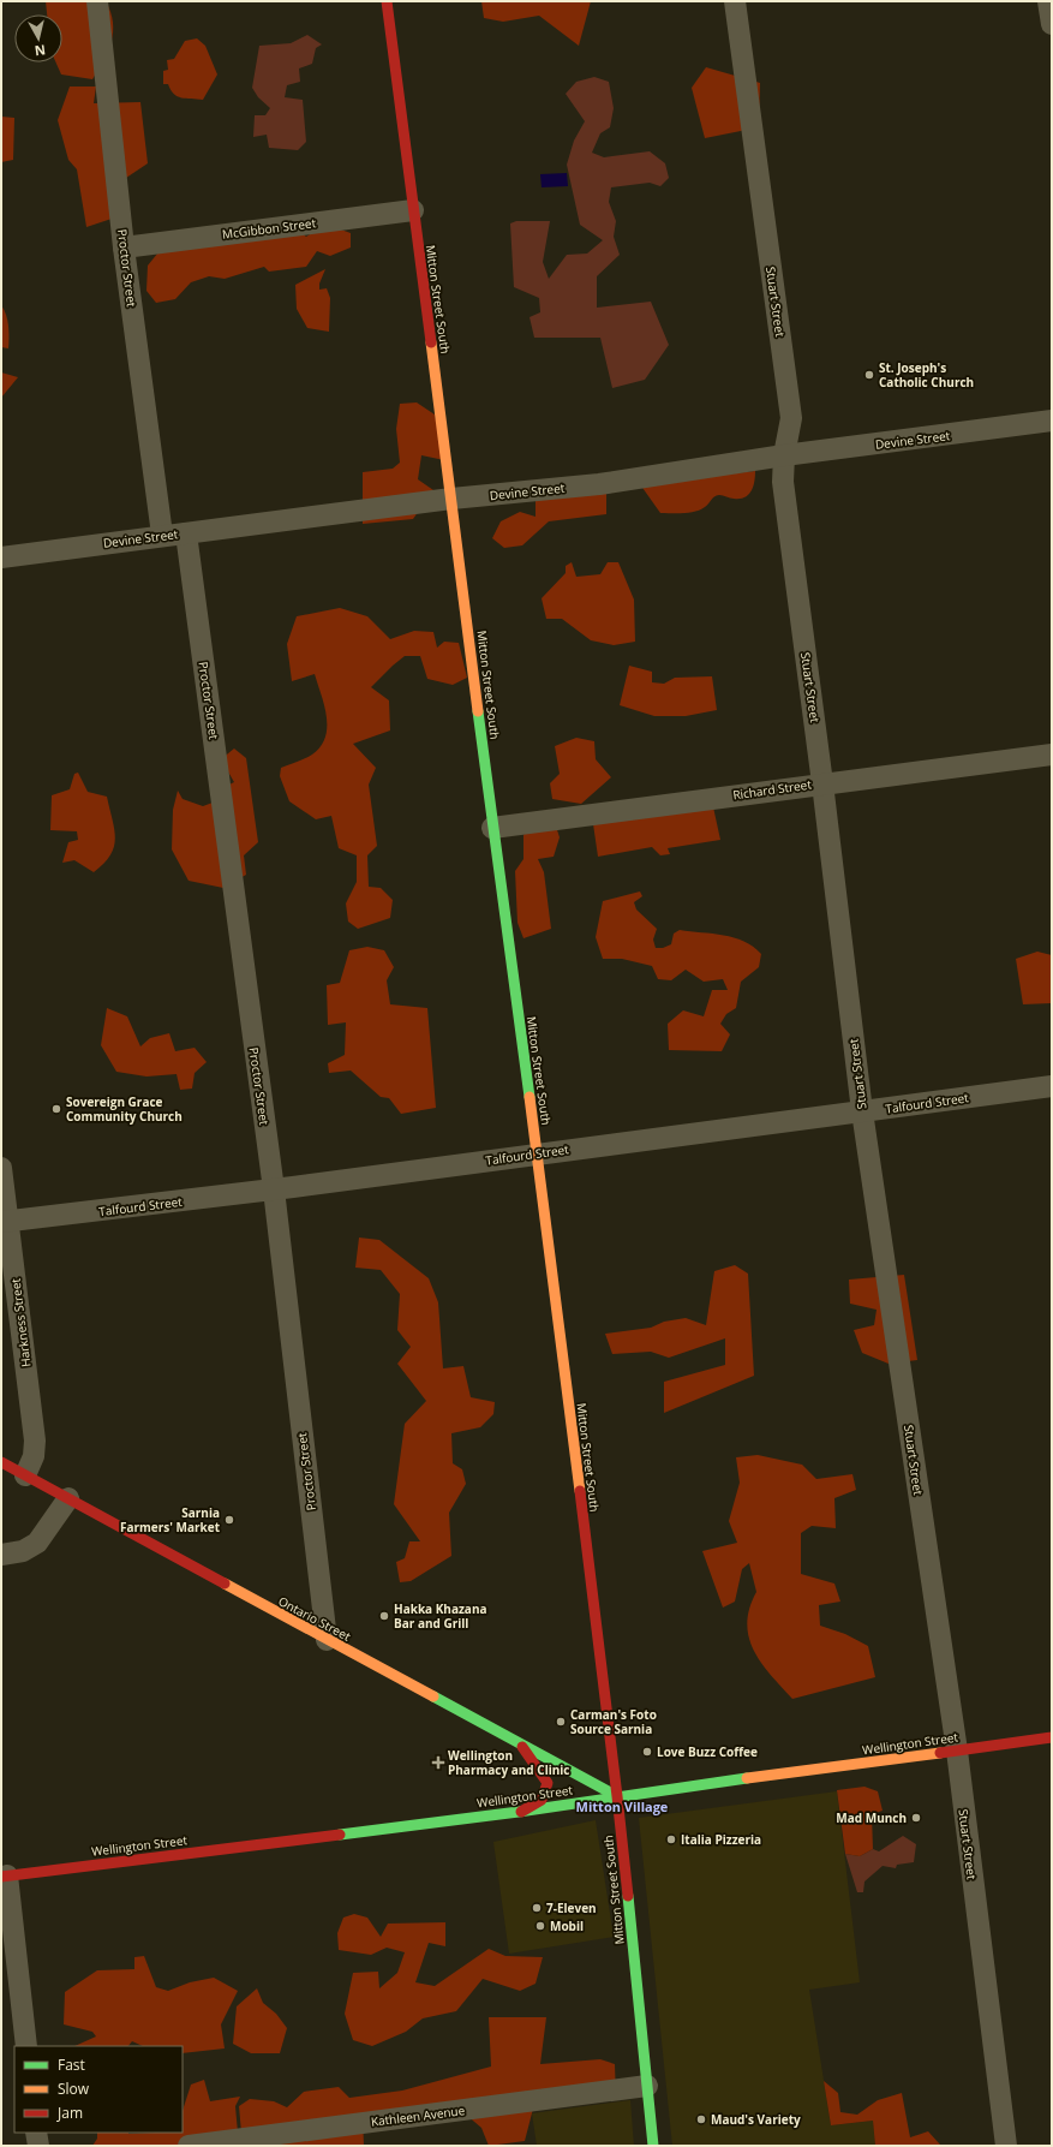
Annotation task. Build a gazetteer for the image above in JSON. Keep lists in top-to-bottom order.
{
  "streets": {
    "street": [
      "McGibbon Street",
      "Proctor Street",
      "Mitton Street South",
      "Stuart Street",
      "Devine Street",
      "Richard Street",
      "Talfourd Street",
      "Harkness Street",
      "Ontario Street",
      "Wellington Street",
      "Kathleen Avenue"
    ]
  },
  "crossings": [
    ["McGibbon Street", "Proctor Street"],
    ["McGibbon Street", "Mitton Street South"],
    ["Proctor Street", "Devine Street"],
    ["Proctor Street", "Talfourd Street"],
    ["Proctor Street", "Ontario Street"],
    ["Mitton Street South", "Devine Street"],
    ["Mitton Street South", "Richard Street"],
    ["Mitton Street South", "Talfourd Street"],
    ["Mitton Street South", "Ontario Street"],
    ["Mitton Street South", "Wellington Street"],
    ["Mitton Street South", "Kathleen Avenue"],
    ["Stuart Street", "Devine Street"],
    ["Stuart Street", "Richard Street"],
    ["Stuart Street", "Talfourd Street"],
    ["Stuart Street", "Wellington Street"],
    ["Talfourd Street", "Harkness Street"],
    ["Harkness Street", "Ontario Street"],
    ["Ontario Street", "Wellington Street"]
  ],
  "districts": ["Mitton Village"],
  "places": {
    "other": [
      "St. Joseph's Catholic Church",
      "Sovereign Grace Community Church",
      "Sarnia Farmers' Market",
      "Hakka Khazana Bar and Grill",
      "Carman's Foto Source Sarnia",
      "Love Buzz Coffee",
      "Mad Munch",
      "Italia Pizzeria",
      "7-Eleven",
      "Mobil",
      "Maud's Variety"
    ],
    "health": ["Wellington Pharmacy and Clinic"]
  },
  "legend": ["Fast", "Slow", "Jam"],
  "north": "bottom"
}
